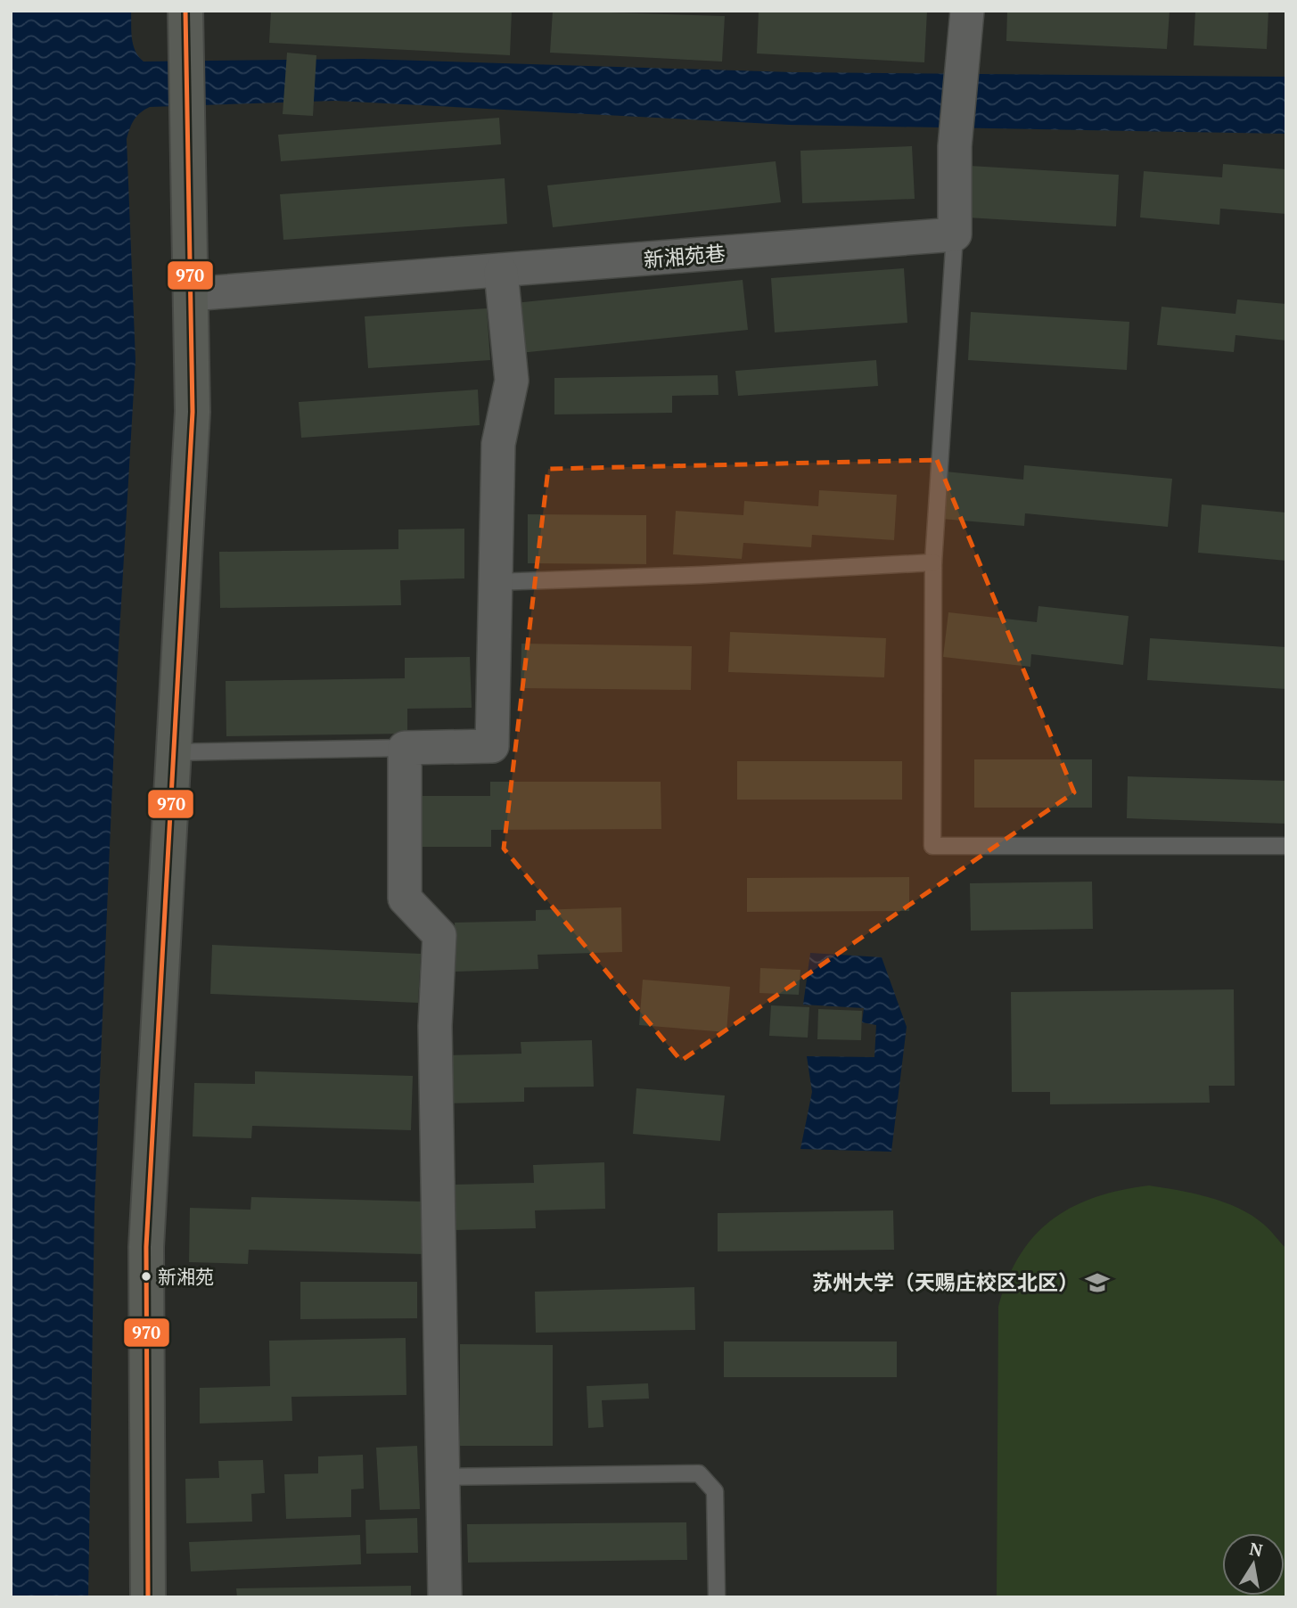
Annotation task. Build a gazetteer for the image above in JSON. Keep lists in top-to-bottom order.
{
  "streets": {
    "street": ["新湘苑巷"]
  },
  "places": {
    "other": ["新湘苑"],
    "school or university": ["苏州大学（天赐庄校区北区）"]
  },
  "lines": ["transit line 970"],
  "north": "top"
}
